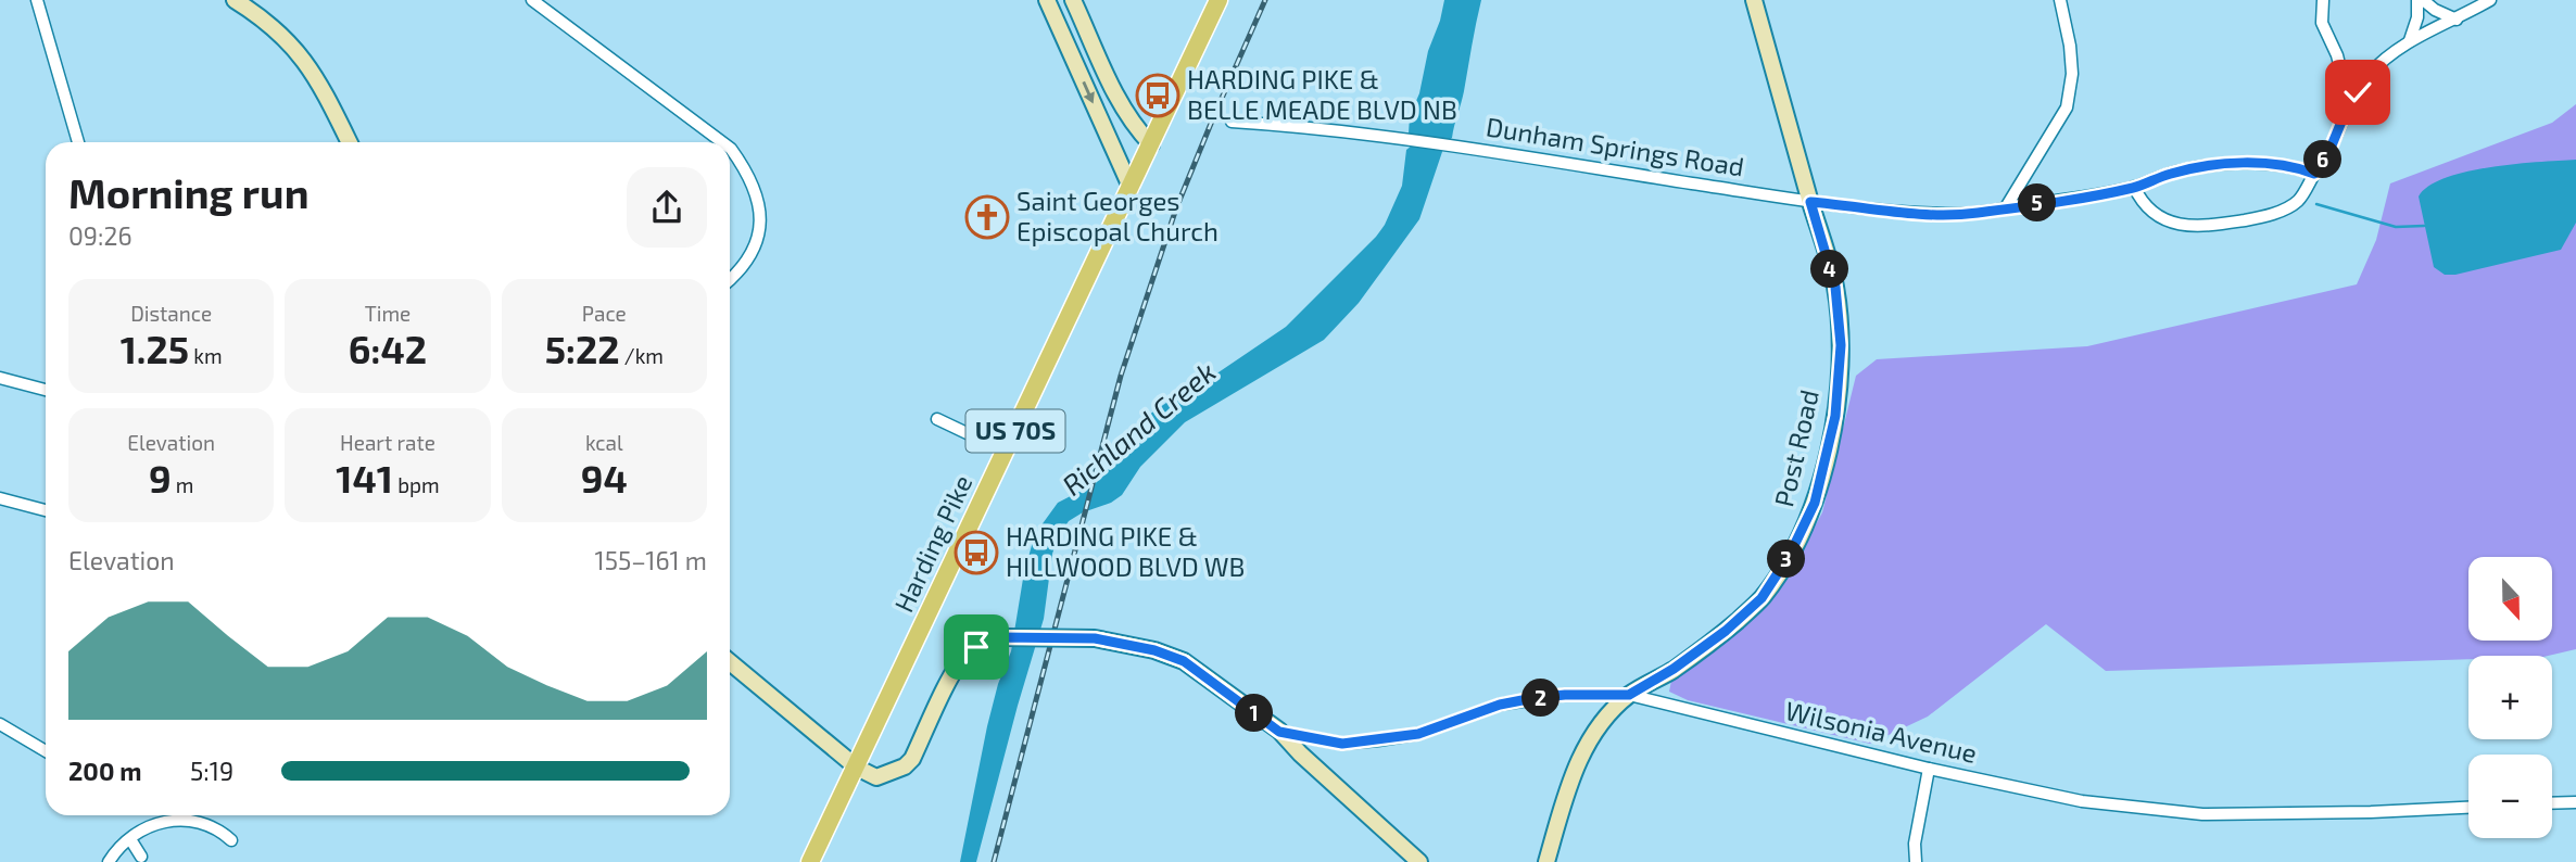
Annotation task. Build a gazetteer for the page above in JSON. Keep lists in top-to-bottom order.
{
  "streets": {
    "main road": ["US 70S", "Harding Pike"],
    "street": ["Dunham Springs Road", "Post Road", "Wilsonia Avenue"]
  },
  "crossings": [
    ["Dunham Springs Road", "Post Road"],
    ["Post Road", "Wilsonia Avenue"]
  ],
  "water": ["Richland Creek"],
  "places": {
    "bus stop": ["HARDING PIKE & BELLE MEADE BLVD NB", "HARDING PIKE & HILLWOOD BLVD WB"],
    "church": ["Saint Georges Episcopal Church"]
  },
  "north": "bottom",
  "page": {
    "pins": [
      "6",
      "5",
      "4",
      "3",
      "2",
      "1"
    ],
    "heading": ["Morning run", "09:26"],
    "stats": [
      ["Distance", "1.25 km"],
      ["Time", "6:42"],
      ["Pace", "5:22 /km"],
      ["Elevation", "9 m"],
      ["Heart rate", "141 bpm"],
      ["kcal", "94"]
    ],
    "chart": ["Elevation", "155–161 m"],
    "map_buttons": ["+", "−"],
    "list": [
      {
        "name": "200 m",
        "note": "5:19"
      }
    ]
  }
}
